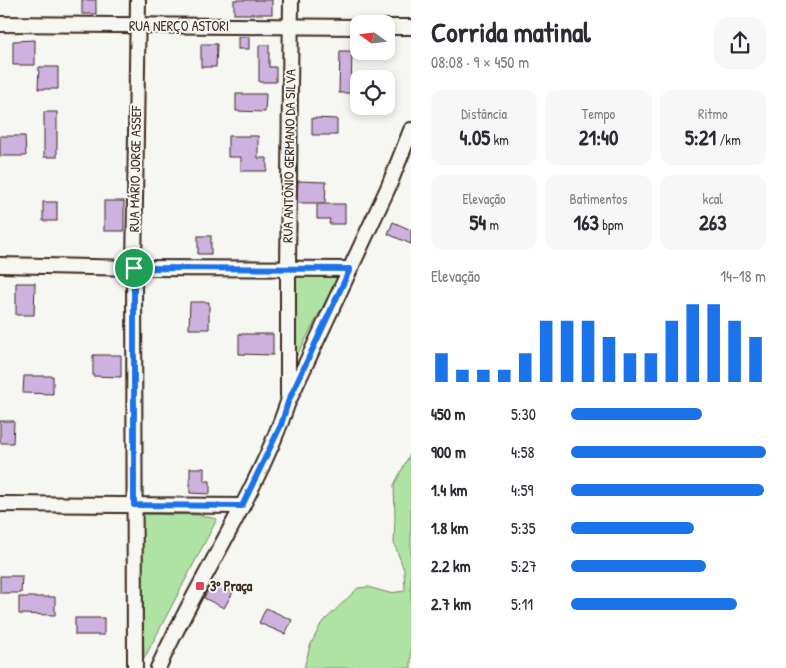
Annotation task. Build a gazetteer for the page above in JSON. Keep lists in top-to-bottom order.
{
  "streets": {
    "street": ["RUA NERÇO ASTORI", "RUA ANTÔNIO GERMANO DA SILVA", "RUA MÁRIO JORGE ASSEF"]
  },
  "crossings": [
    ["RUA NERÇO ASTORI", "RUA ANTÔNIO GERMANO DA SILVA"],
    ["RUA NERÇO ASTORI", "RUA MÁRIO JORGE ASSEF"]
  ],
  "places": {
    "transit": ["3º Praça"]
  },
  "north": "left",
  "page": {
    "heading": ["Corrida matinal", "08:08 · 9 × 450 m"],
    "stats": [
      ["Distância", "4.05 km"],
      ["Tempo", "21:40"],
      ["Ritmo", "5:21 /km"],
      ["Elevação", "54 m"],
      ["Batimentos", "163 bpm"],
      ["kcal", "263"]
    ],
    "chart": ["Elevação", "14–18 m"],
    "list": [
      {
        "name": "450 m",
        "note": "5:30"
      },
      {
        "name": "900 m",
        "note": "4:58"
      },
      {
        "name": "1.4 km",
        "note": "4:59"
      },
      {
        "name": "1.8 km",
        "note": "5:35"
      },
      {
        "name": "2.2 km",
        "note": "5:27"
      },
      {
        "name": "2.7 km",
        "note": "5:11"
      }
    ]
  }
}
